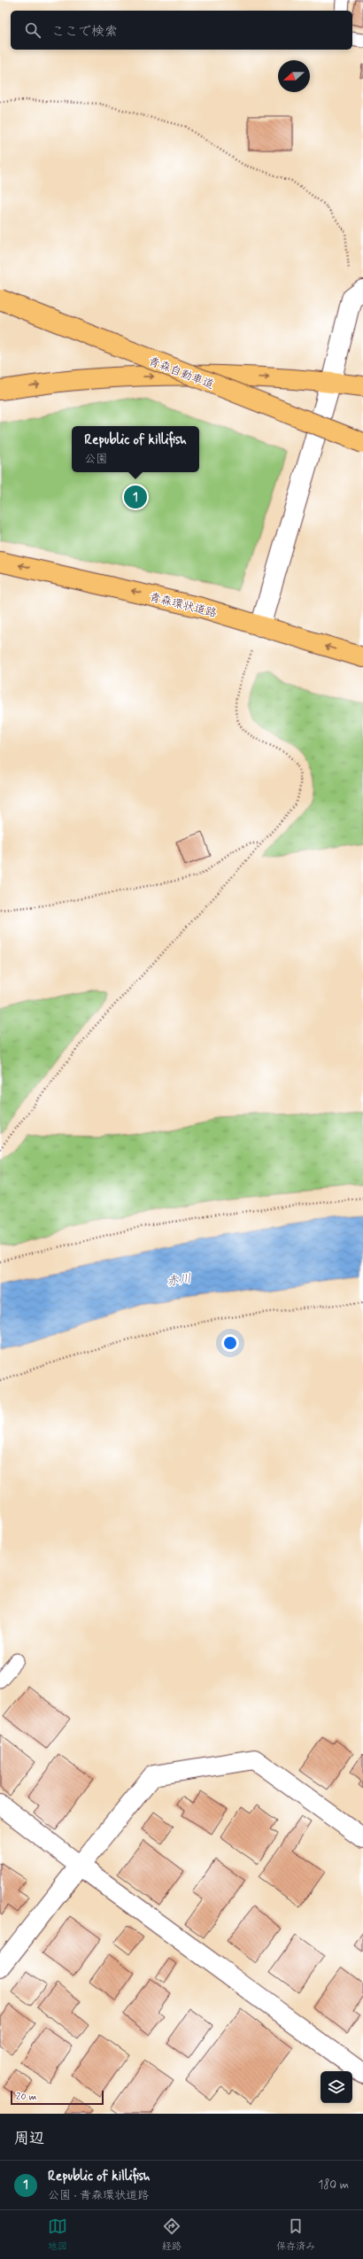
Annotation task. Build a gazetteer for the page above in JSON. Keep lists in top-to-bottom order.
{
  "streets": {
    "highway": ["青森自動車道", "青森環状道路"]
  },
  "one_way": ["青森環状道路"],
  "water": ["赤川"],
  "scale_bar": "20 m",
  "north": "left",
  "page": {
    "search": "ここで検索",
    "popup": ["Republic of killifish", "公園"],
    "pins": "1",
    "scale": "20 m",
    "heading": "周辺",
    "list": [
      {
        "mark": "1",
        "name": "Republic of killifish",
        "note": "公園 · 青森環状道路",
        "value": "180 m"
      }
    ],
    "nav": ["地図", "経路", "保存済み"]
  }
}
